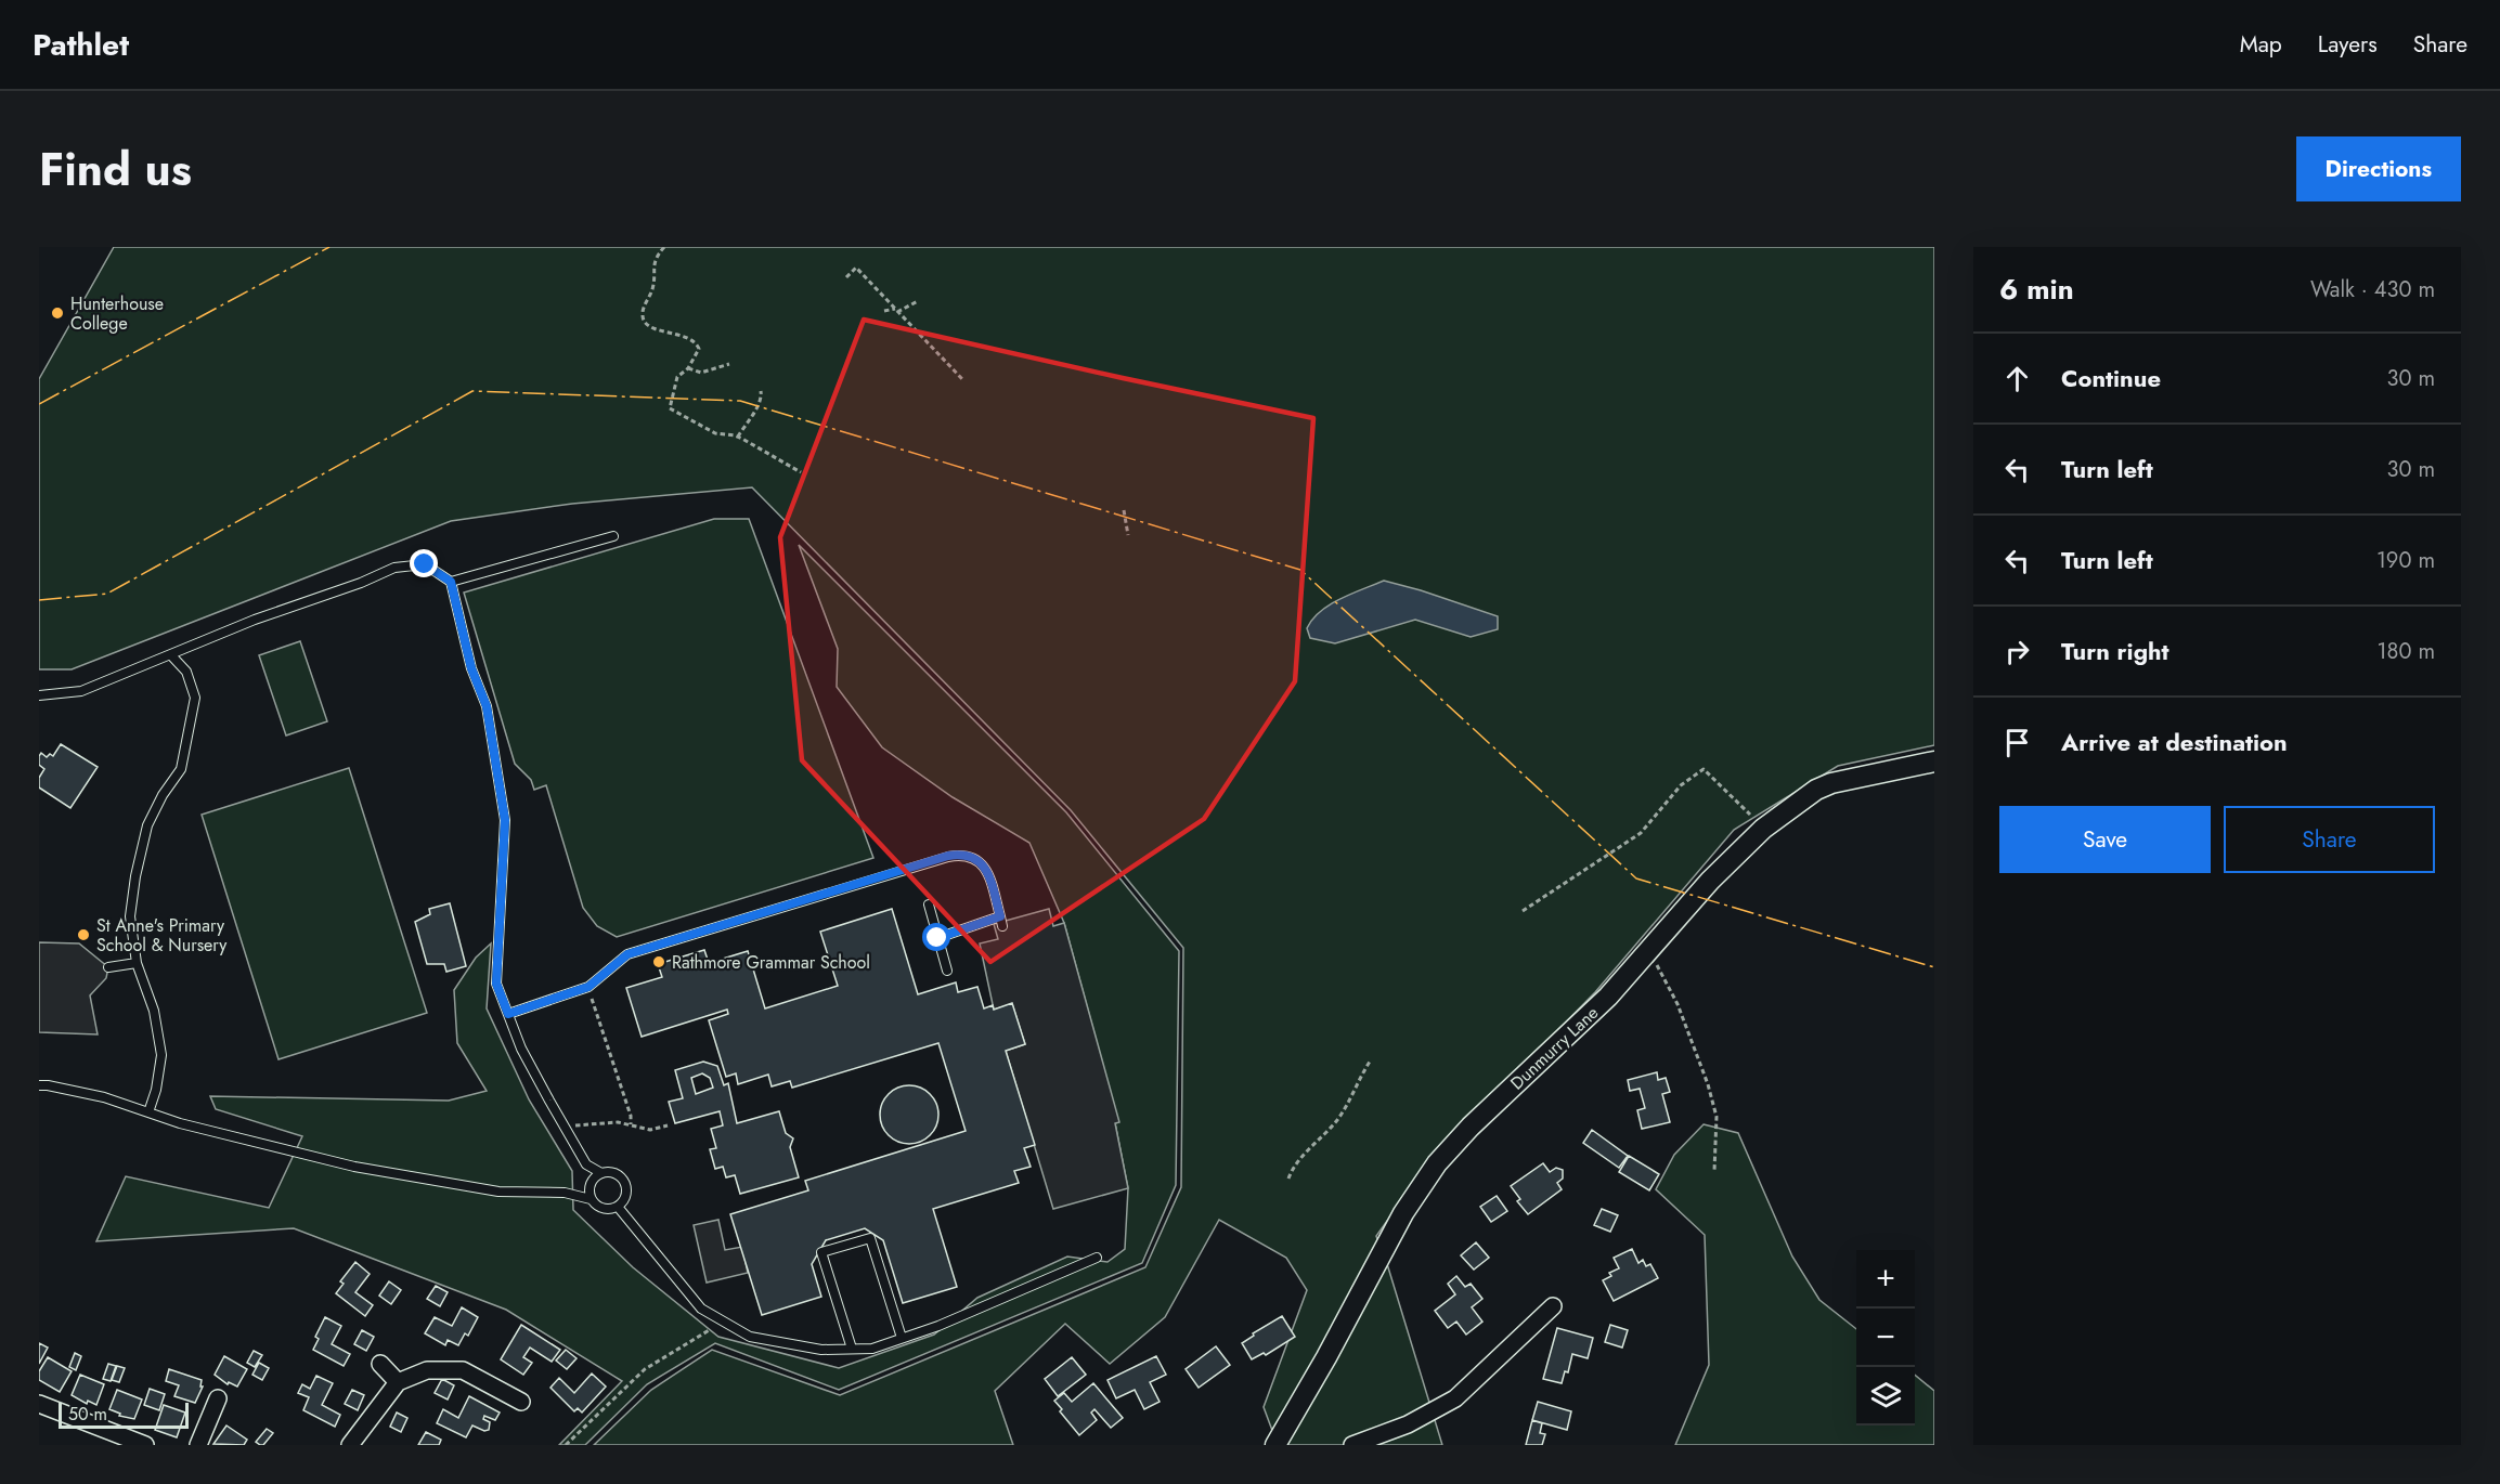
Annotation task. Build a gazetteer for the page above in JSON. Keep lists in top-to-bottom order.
{
  "streets": {
    "street": ["Dunmurry Lane"]
  },
  "places": ["Hunterhouse College", "St Anne's Primary School & Nursery", "Rathmore Grammar School"],
  "scale_bar": "50 m",
  "page": {
    "header": "Pathlet",
    "nav": ["Map", "Layers", "Share"],
    "title": "Find us",
    "buttons": [
      "Directions",
      ["Save", "Share"]
    ],
    "heading": ["6 min", "Walk · 430 m"],
    "list": [
      ["Continue", "30 m"],
      ["Turn left", "30 m"],
      ["Turn left", "190 m"],
      ["Turn right", "180 m"],
      "Arrive at destination"
    ],
    "map_buttons": ["+", "−"],
    "scale": "50 m"
  }
}
